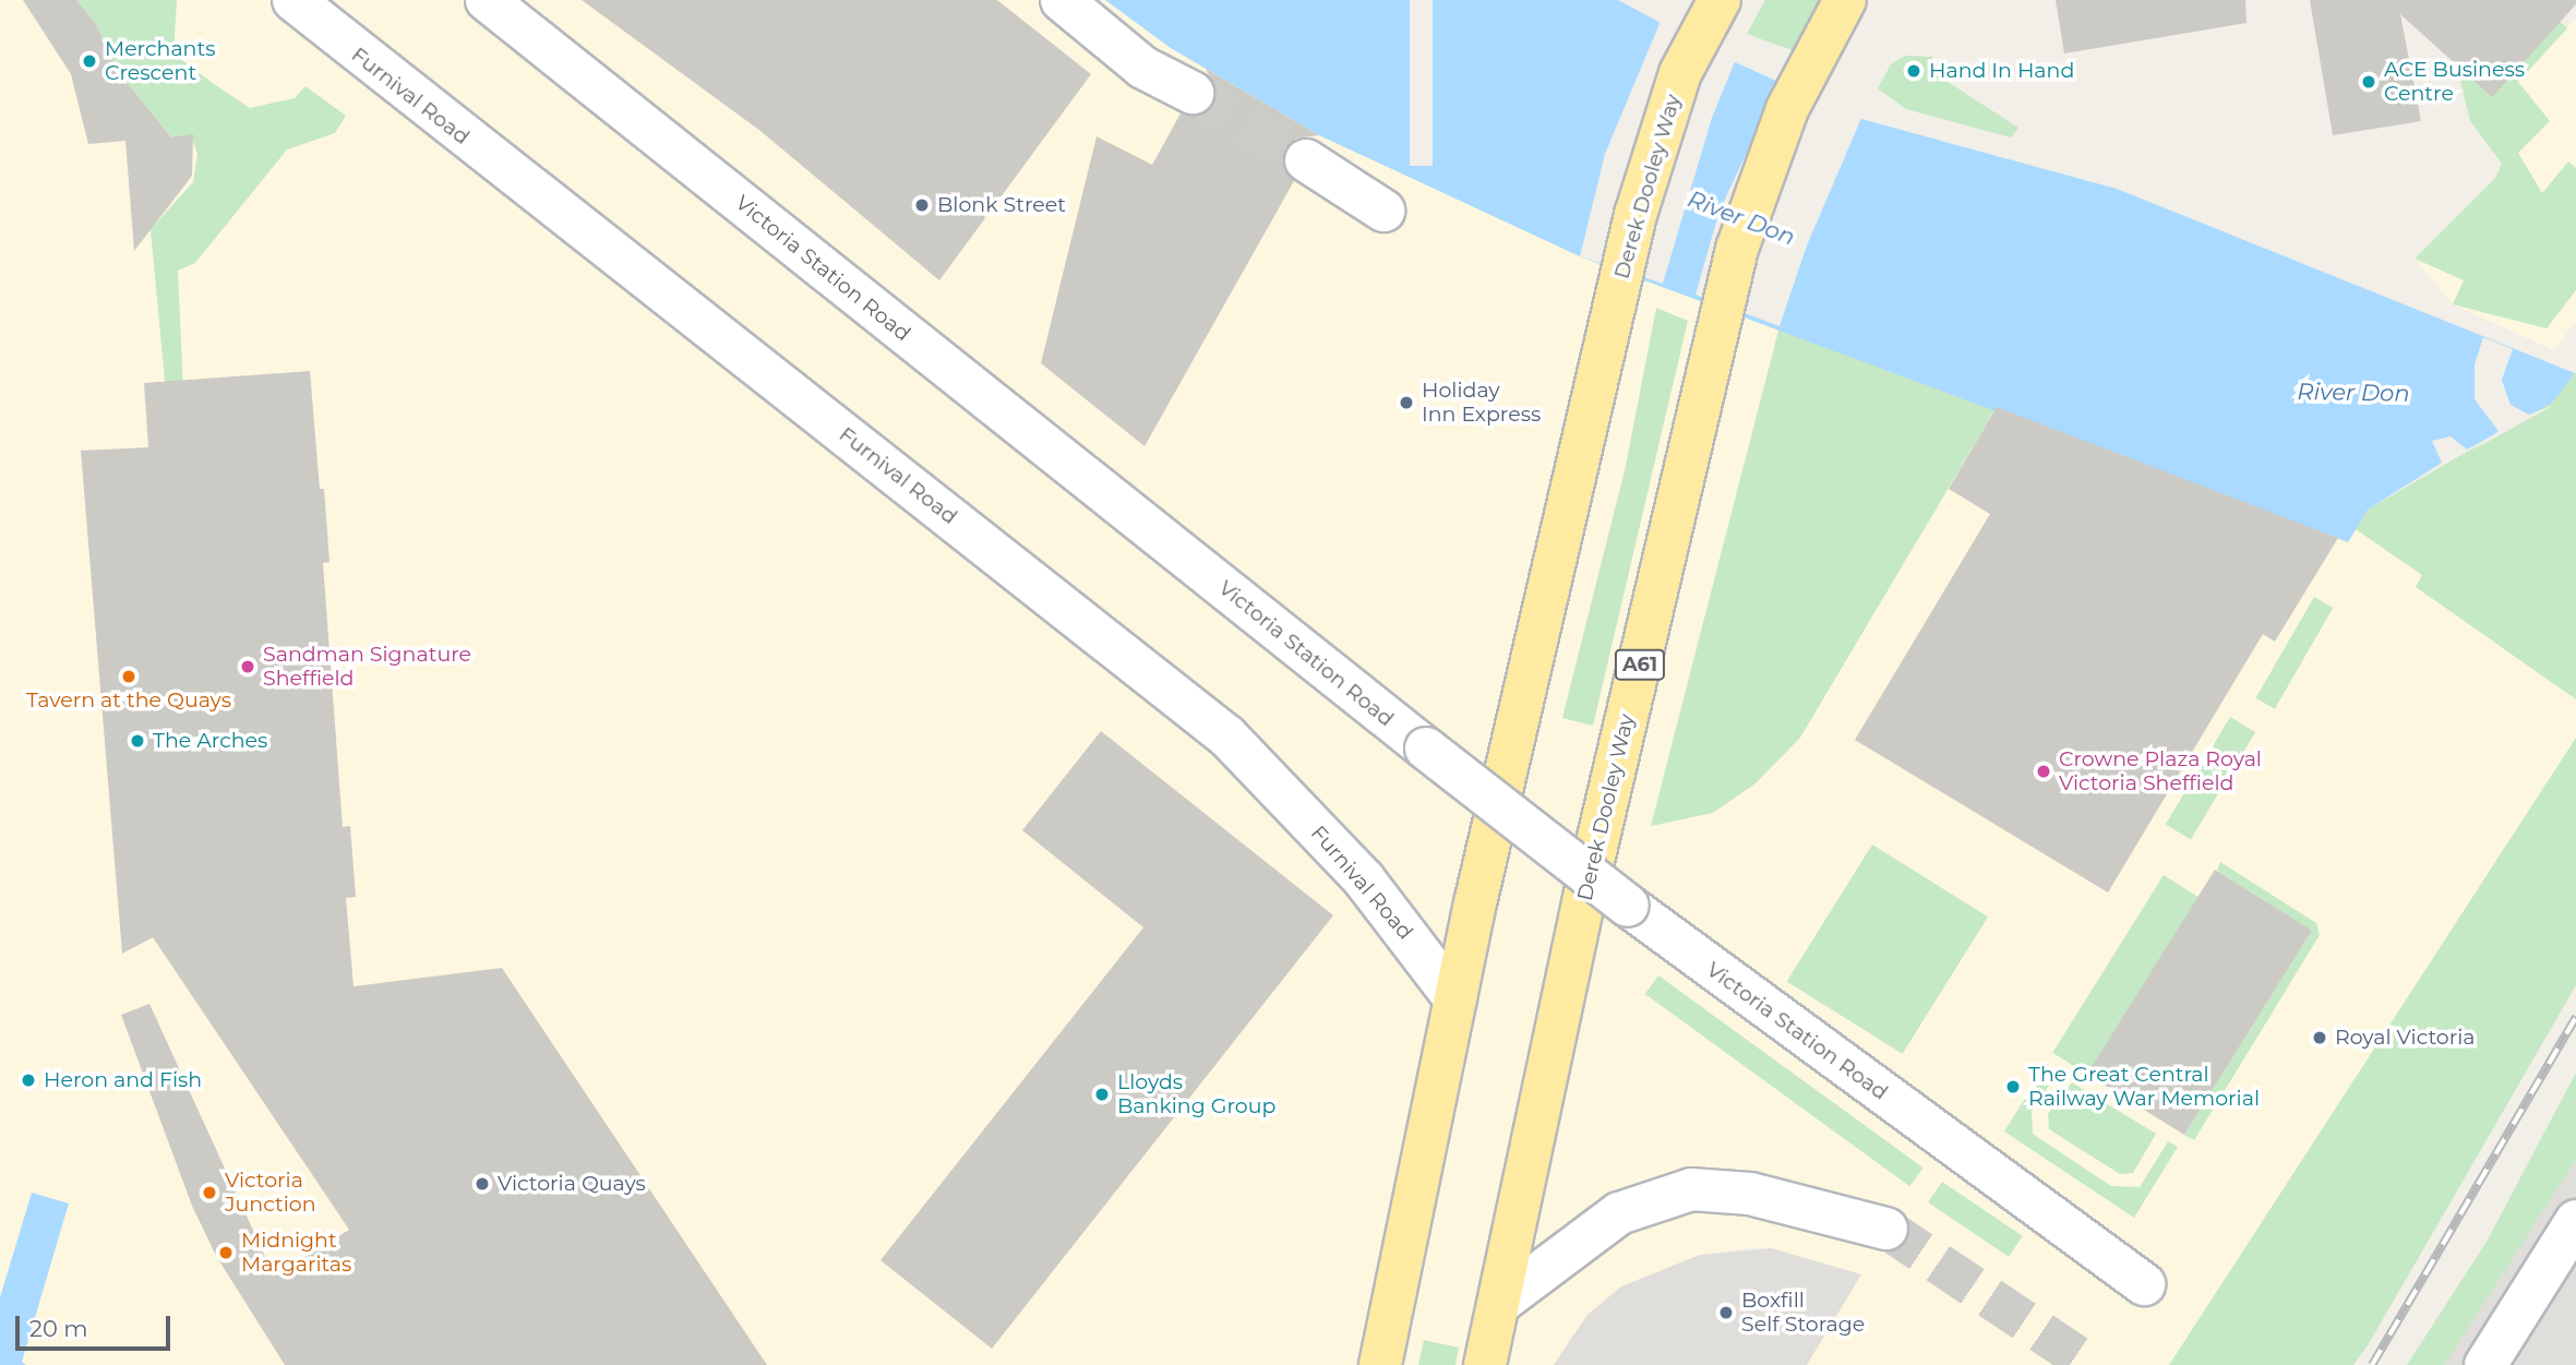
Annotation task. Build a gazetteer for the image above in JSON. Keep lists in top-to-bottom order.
{
  "streets": {
    "highway": ["Derek Dooley Way", "A61"],
    "street": ["Furnival Road", "Victoria Station Road"]
  },
  "crossings": [
    ["Furnival Road", "Derek Dooley Way"]
  ],
  "water": ["River Don"],
  "places": [
    "Merchants Crescent",
    "Hand In Hand",
    "ACE Business Centre",
    "Blonk Street",
    "Holiday Inn Express",
    "Sandman Signature Sheffield",
    "Tavern at the Quays",
    "The Arches",
    "Crowne Plaza Royal Victoria Sheffield",
    "Royal Victoria",
    "Heron and Fish",
    "The Great Central Railway War Memorial",
    "Lloyds Banking Group",
    "Victoria Quays",
    "Victoria Junction",
    "Midnight Margaritas",
    "Boxfill Self Storage"
  ],
  "scale_bar": "20 m"
}
